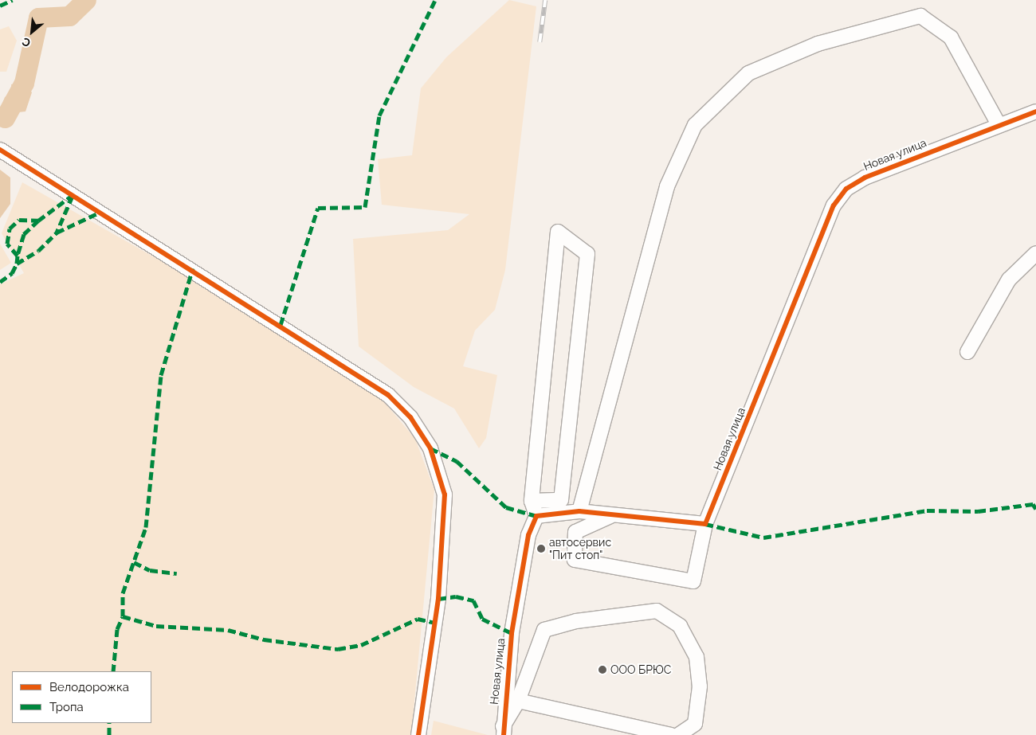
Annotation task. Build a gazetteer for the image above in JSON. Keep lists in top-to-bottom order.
{
  "streets": {
    "street": ["Новая улица"]
  },
  "places": ["автосервис \"Пит стоп\"", "ООО БРЮС"],
  "legend": ["Велодорожка", "Тропа"],
  "north": "bottom left"
}
